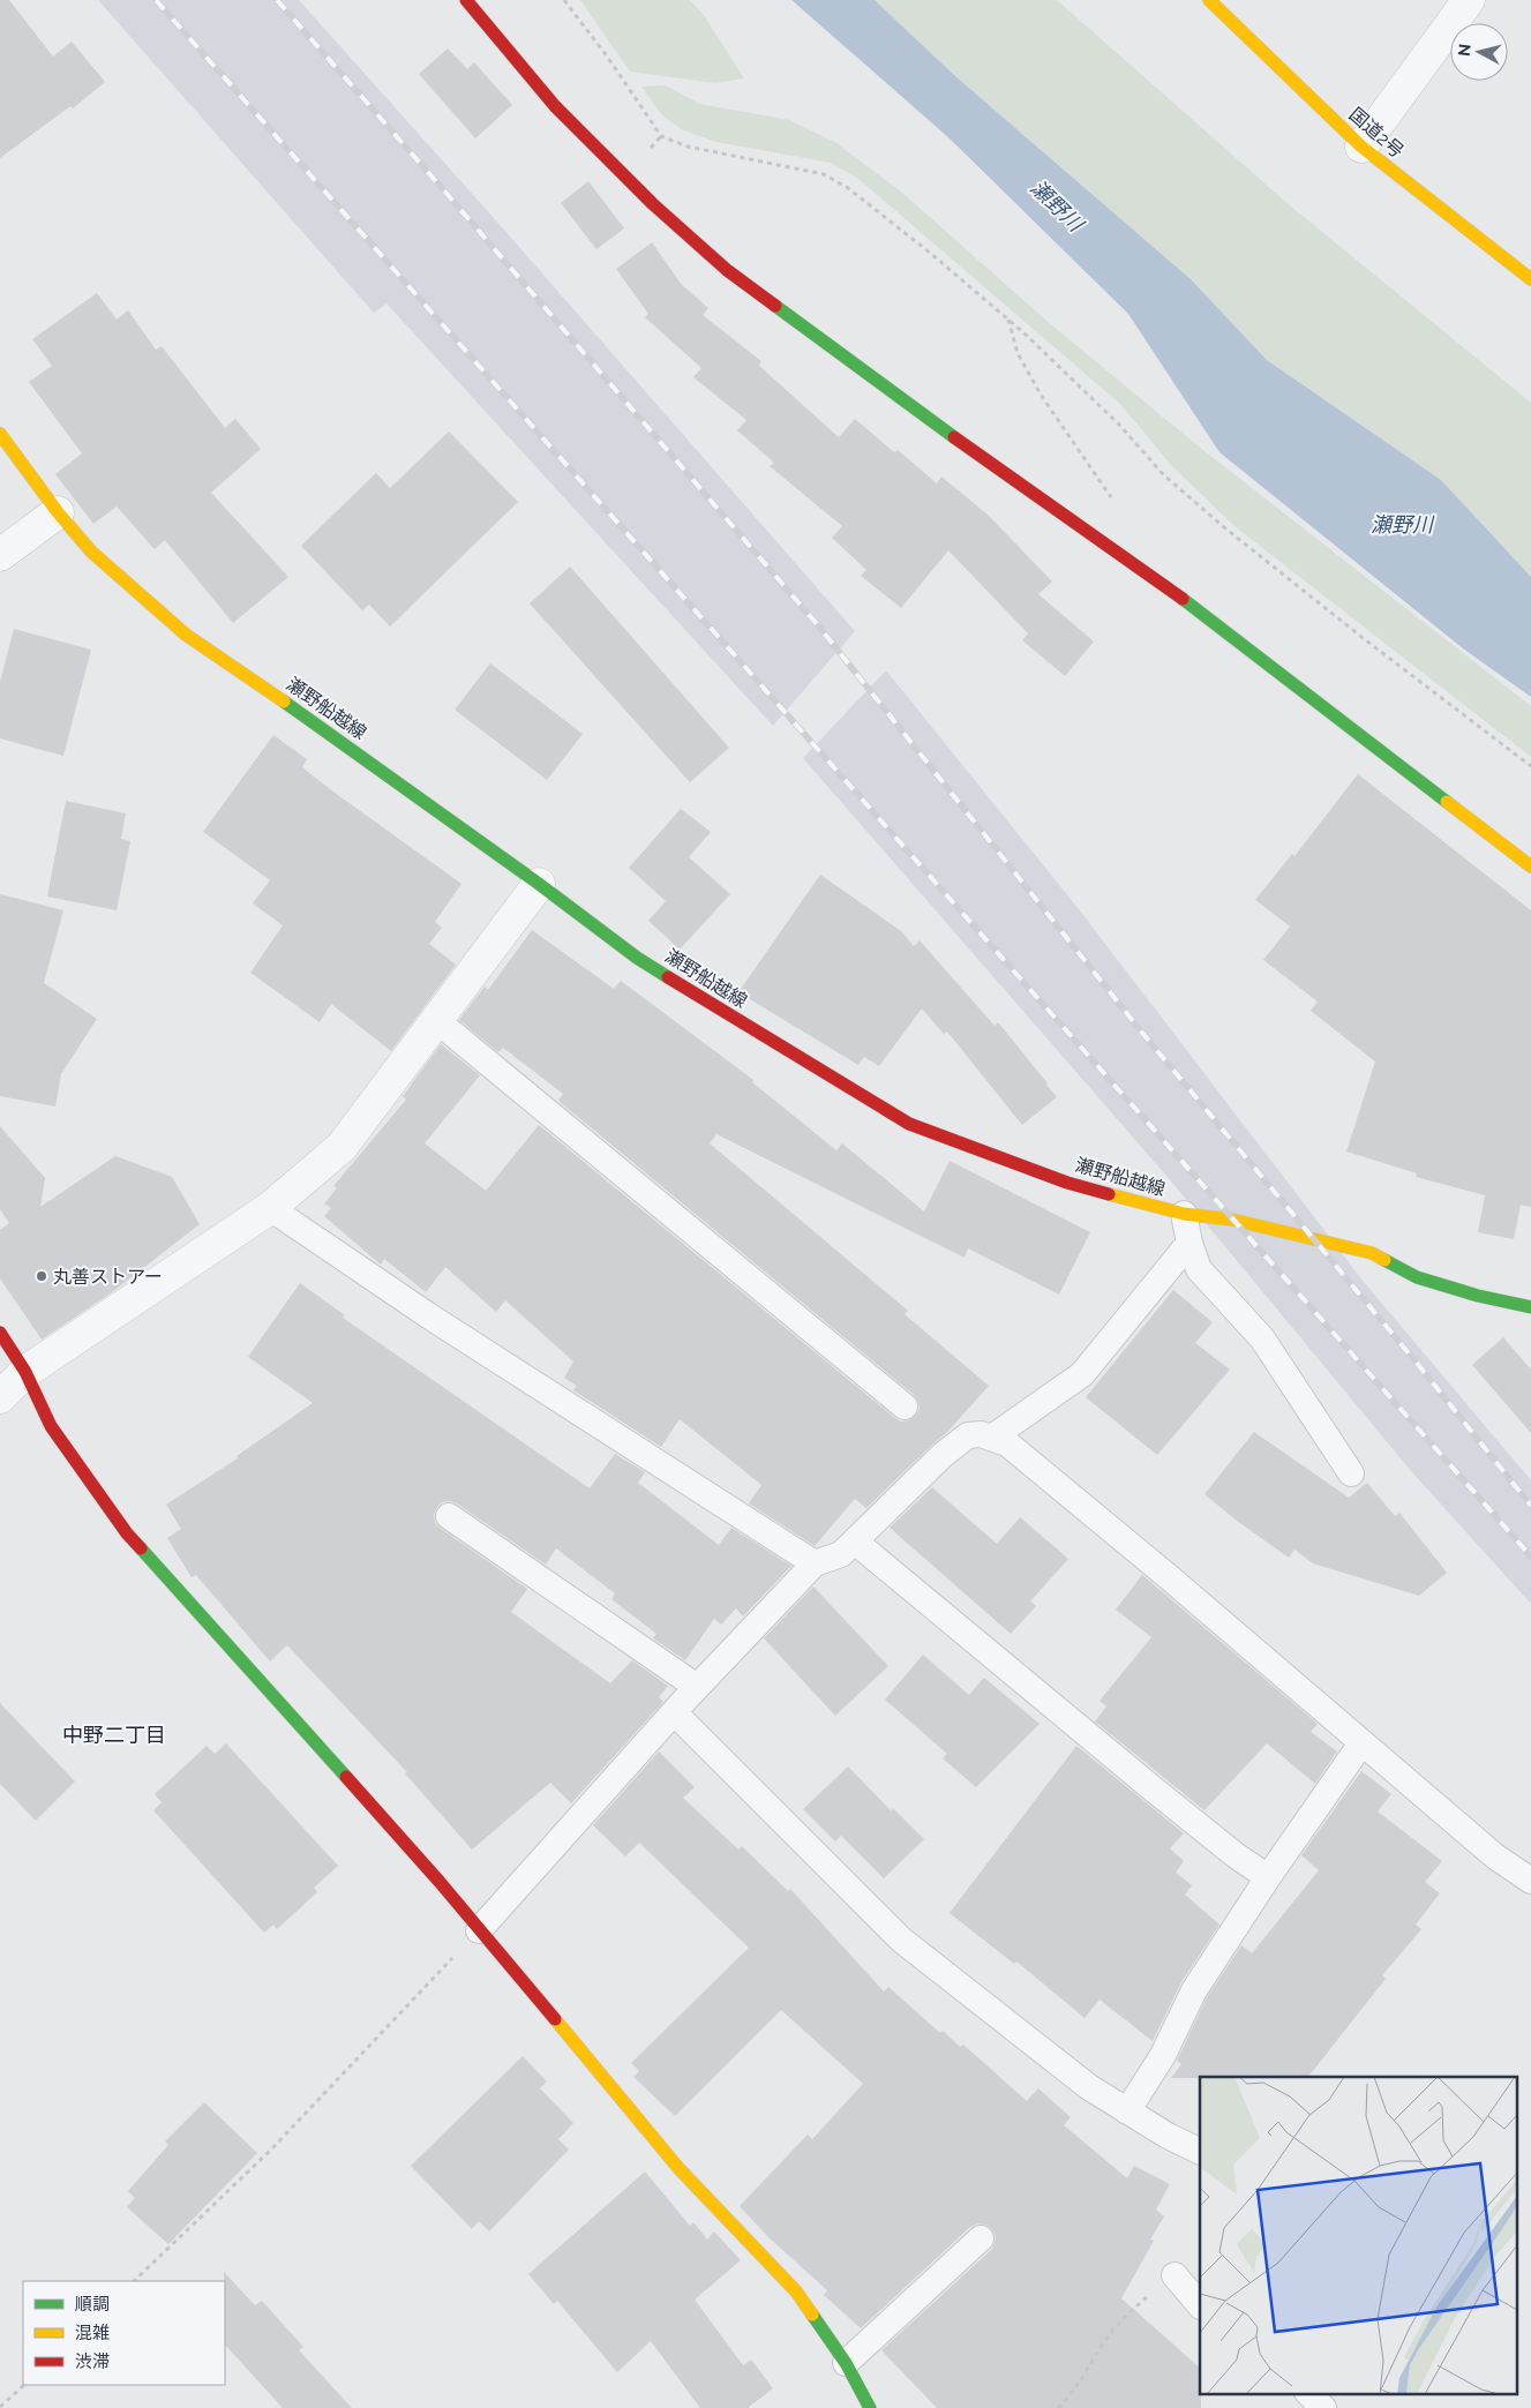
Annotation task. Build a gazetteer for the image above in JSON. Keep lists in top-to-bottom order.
{
  "streets": {
    "main road": ["国道2号", "瀬野船越線"]
  },
  "districts": ["中野二丁目"],
  "water": ["瀬野川"],
  "places": ["丸善ストアー"],
  "legend": ["順調", "混雑", "渋滞"],
  "north": "left"
}
